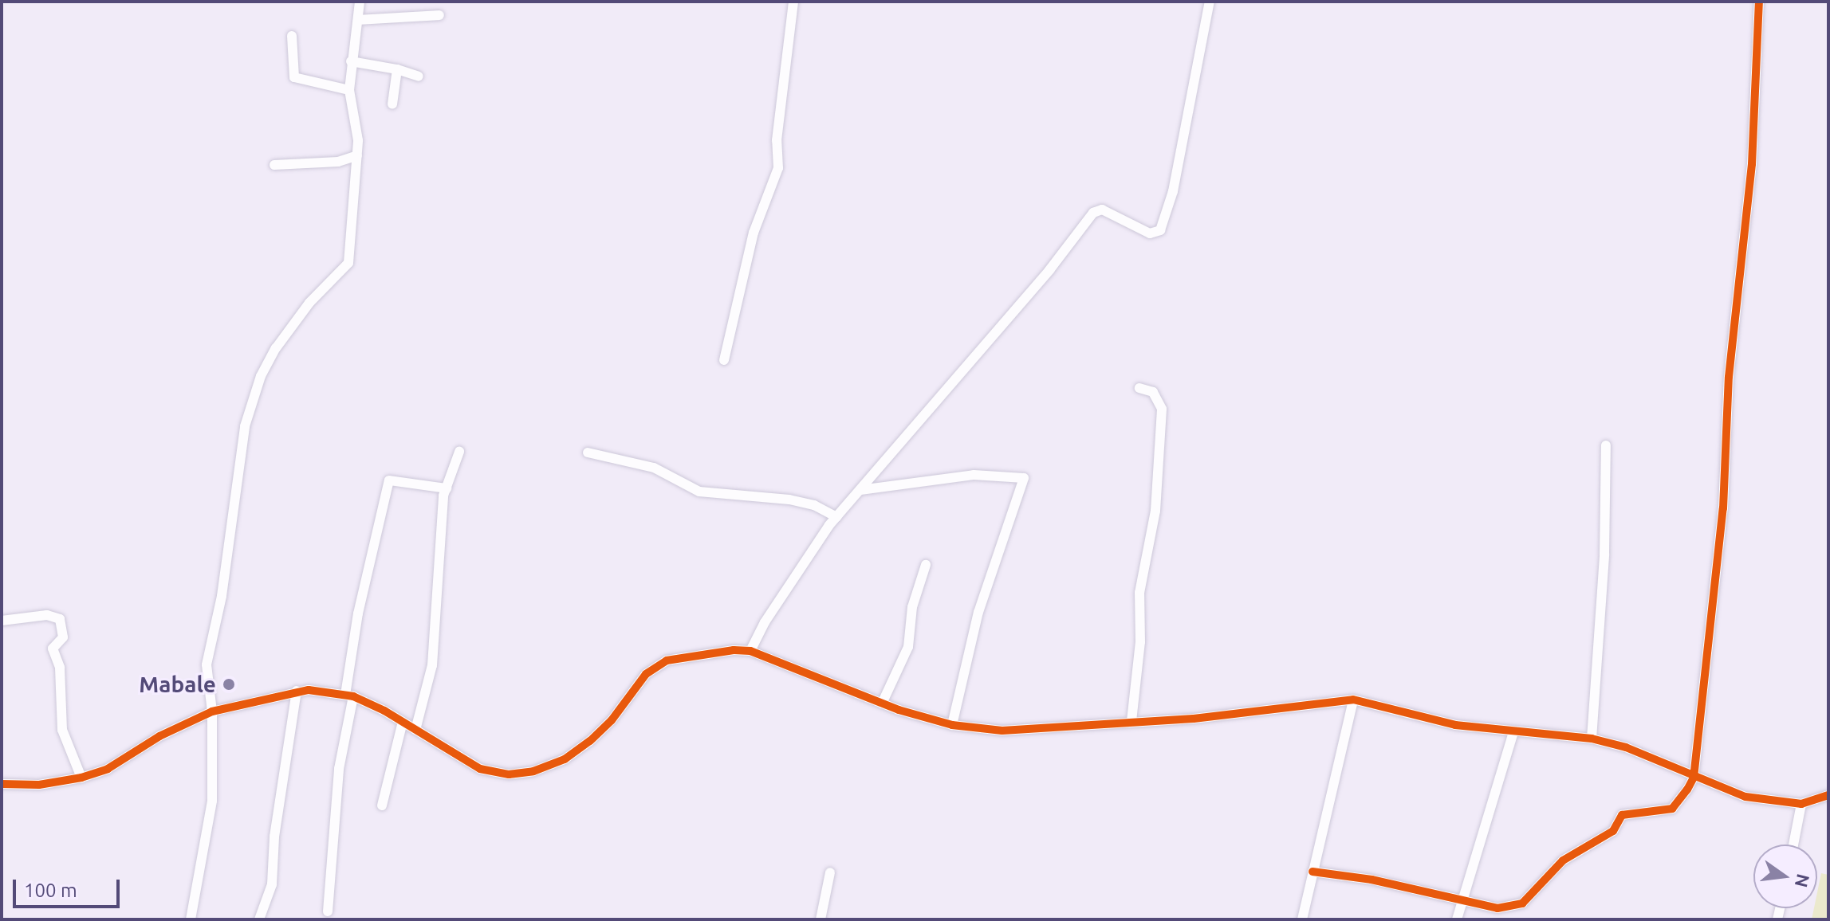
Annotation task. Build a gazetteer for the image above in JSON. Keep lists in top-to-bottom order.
{
  "places": ["Mabale"],
  "scale_bar": "100 m",
  "north": "right"
}
